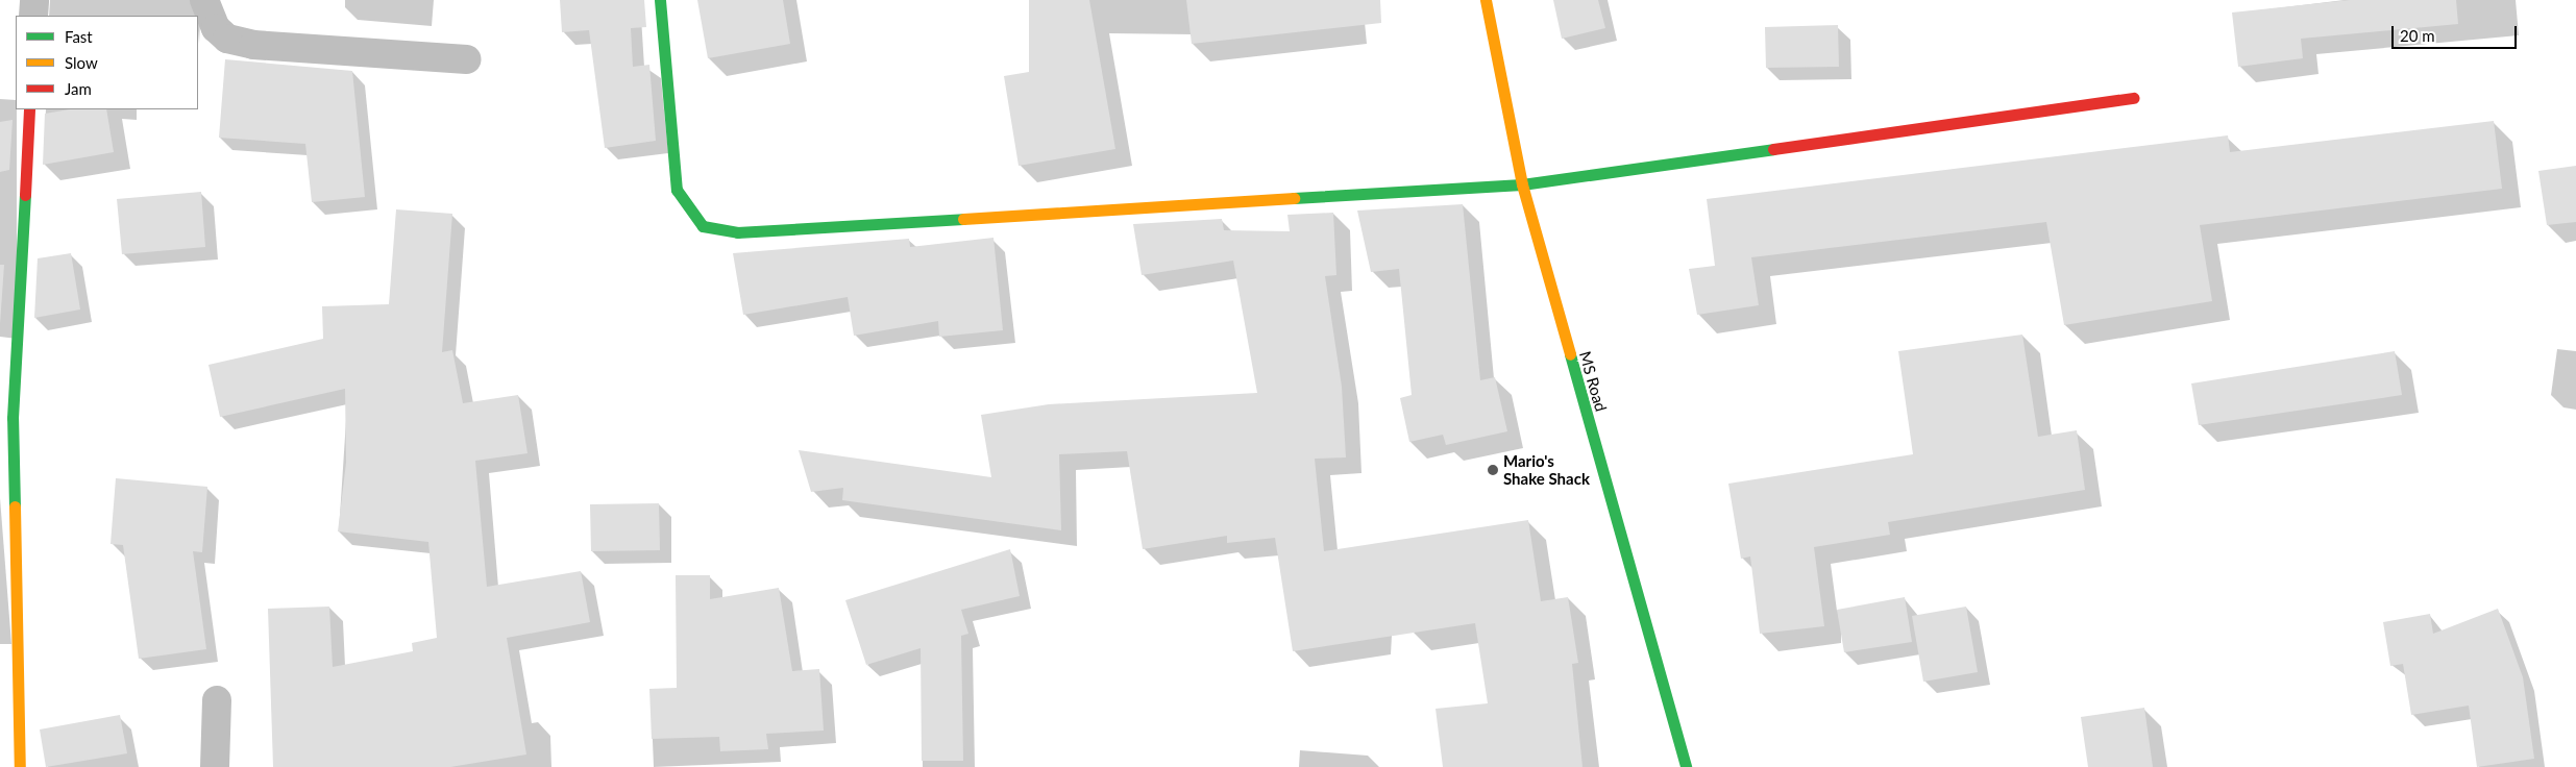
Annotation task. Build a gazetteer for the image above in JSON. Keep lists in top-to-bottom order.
{
  "streets": {
    "main road": ["MS Road"]
  },
  "places": ["Mario's Shake Shack"],
  "legend": ["Fast", "Slow", "Jam"],
  "scale_bar": "20 m"
}
